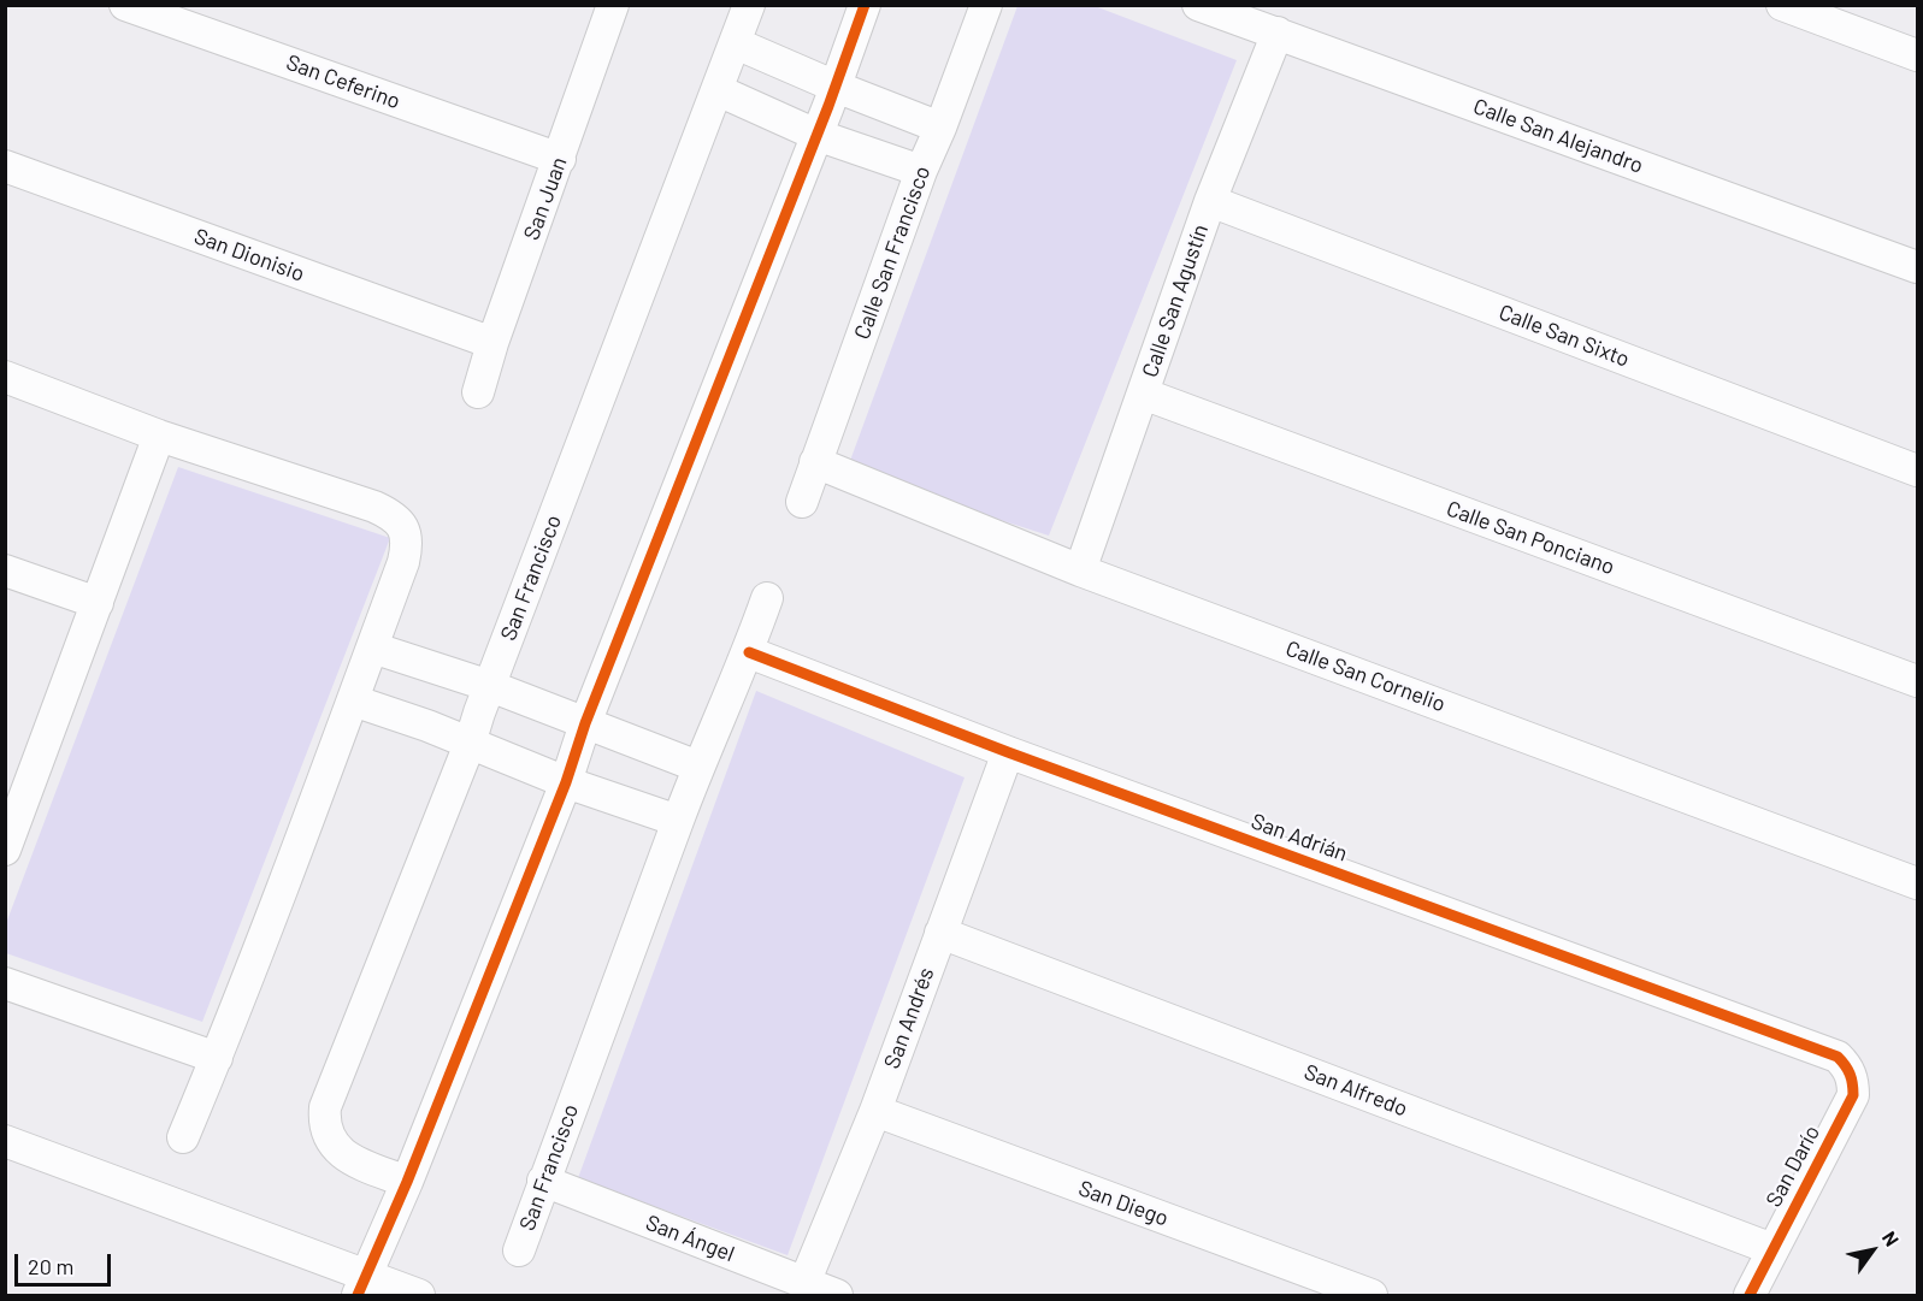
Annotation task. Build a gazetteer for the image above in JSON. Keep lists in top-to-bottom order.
{
  "streets": {
    "street": [
      "San Ceferino",
      "Calle San Alejandro",
      "San Juan",
      "Calle San Francisco",
      "San Dionisio",
      "Calle San Agustín",
      "Calle San Sixto",
      "Calle San Ponciano",
      "San Francisco",
      "Calle San Cornelio",
      "San Adrián",
      "San Andrés",
      "San Alfredo",
      "San Darío",
      "San Diego",
      "San Ángel"
    ]
  },
  "crossings": [
    ["San Ceferino", "San Juan"],
    ["Calle San Alejandro", "Calle San Agustín"],
    ["San Juan", "San Dionisio"],
    ["Calle San Francisco", "Calle San Cornelio"],
    ["Calle San Agustín", "Calle San Sixto"],
    ["Calle San Agustín", "Calle San Ponciano"],
    ["Calle San Agustín", "Calle San Cornelio"],
    ["San Francisco", "San Adrián"],
    ["San Francisco", "San Ángel"],
    ["San Adrián", "San Andrés"],
    ["San Adrián", "San Darío"],
    ["San Andrés", "San Alfredo"],
    ["San Andrés", "San Diego"],
    ["San Andrés", "San Ángel"],
    ["San Alfredo", "San Darío"]
  ],
  "scale_bar": "20 m",
  "north": "top right"
}
